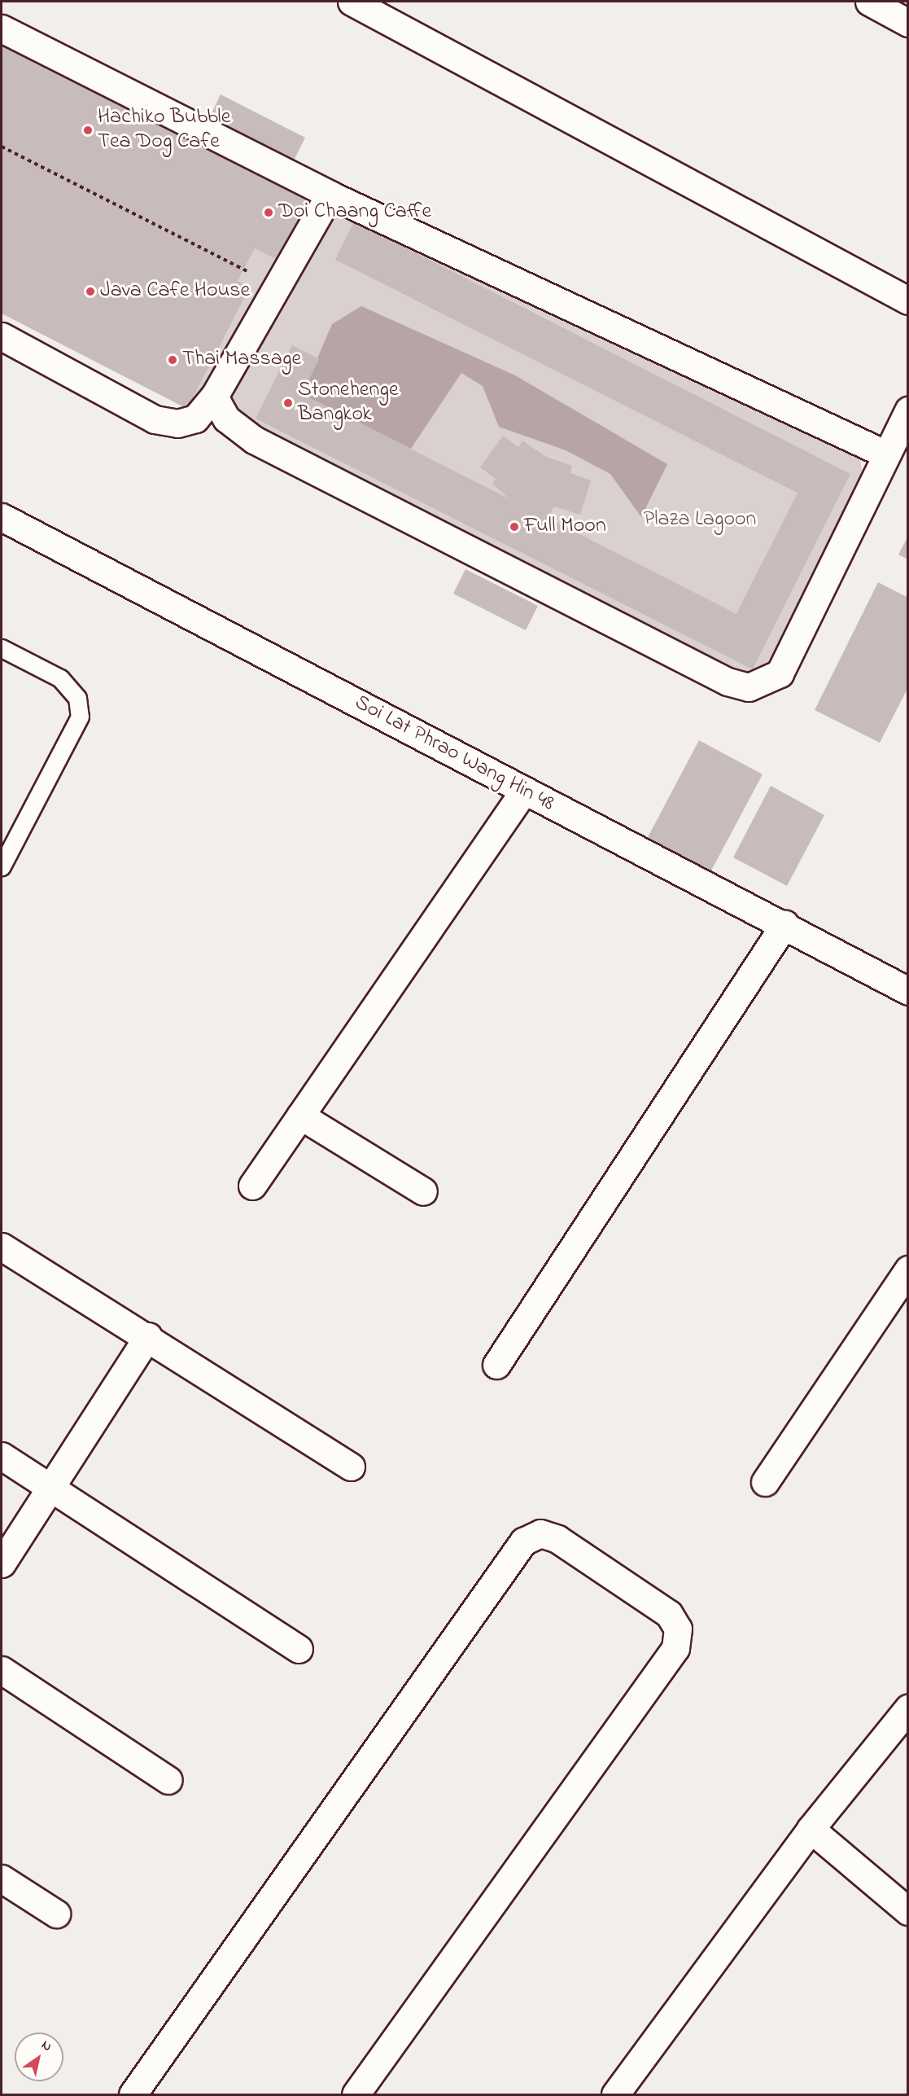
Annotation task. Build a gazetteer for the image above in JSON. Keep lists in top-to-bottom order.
{
  "streets": {
    "street": ["Soi Lat Phrao Wang Hin 48"]
  },
  "parks": ["Plaza Lagoon"],
  "places": [
    "Hachiko Bubble Tea Dog Cafe",
    "Doi Chaang Caffe",
    "Java Cafe House",
    "Thai Massage",
    "Stonehenge Bangkok",
    "Full Moon"
  ],
  "north": "top right"
}
